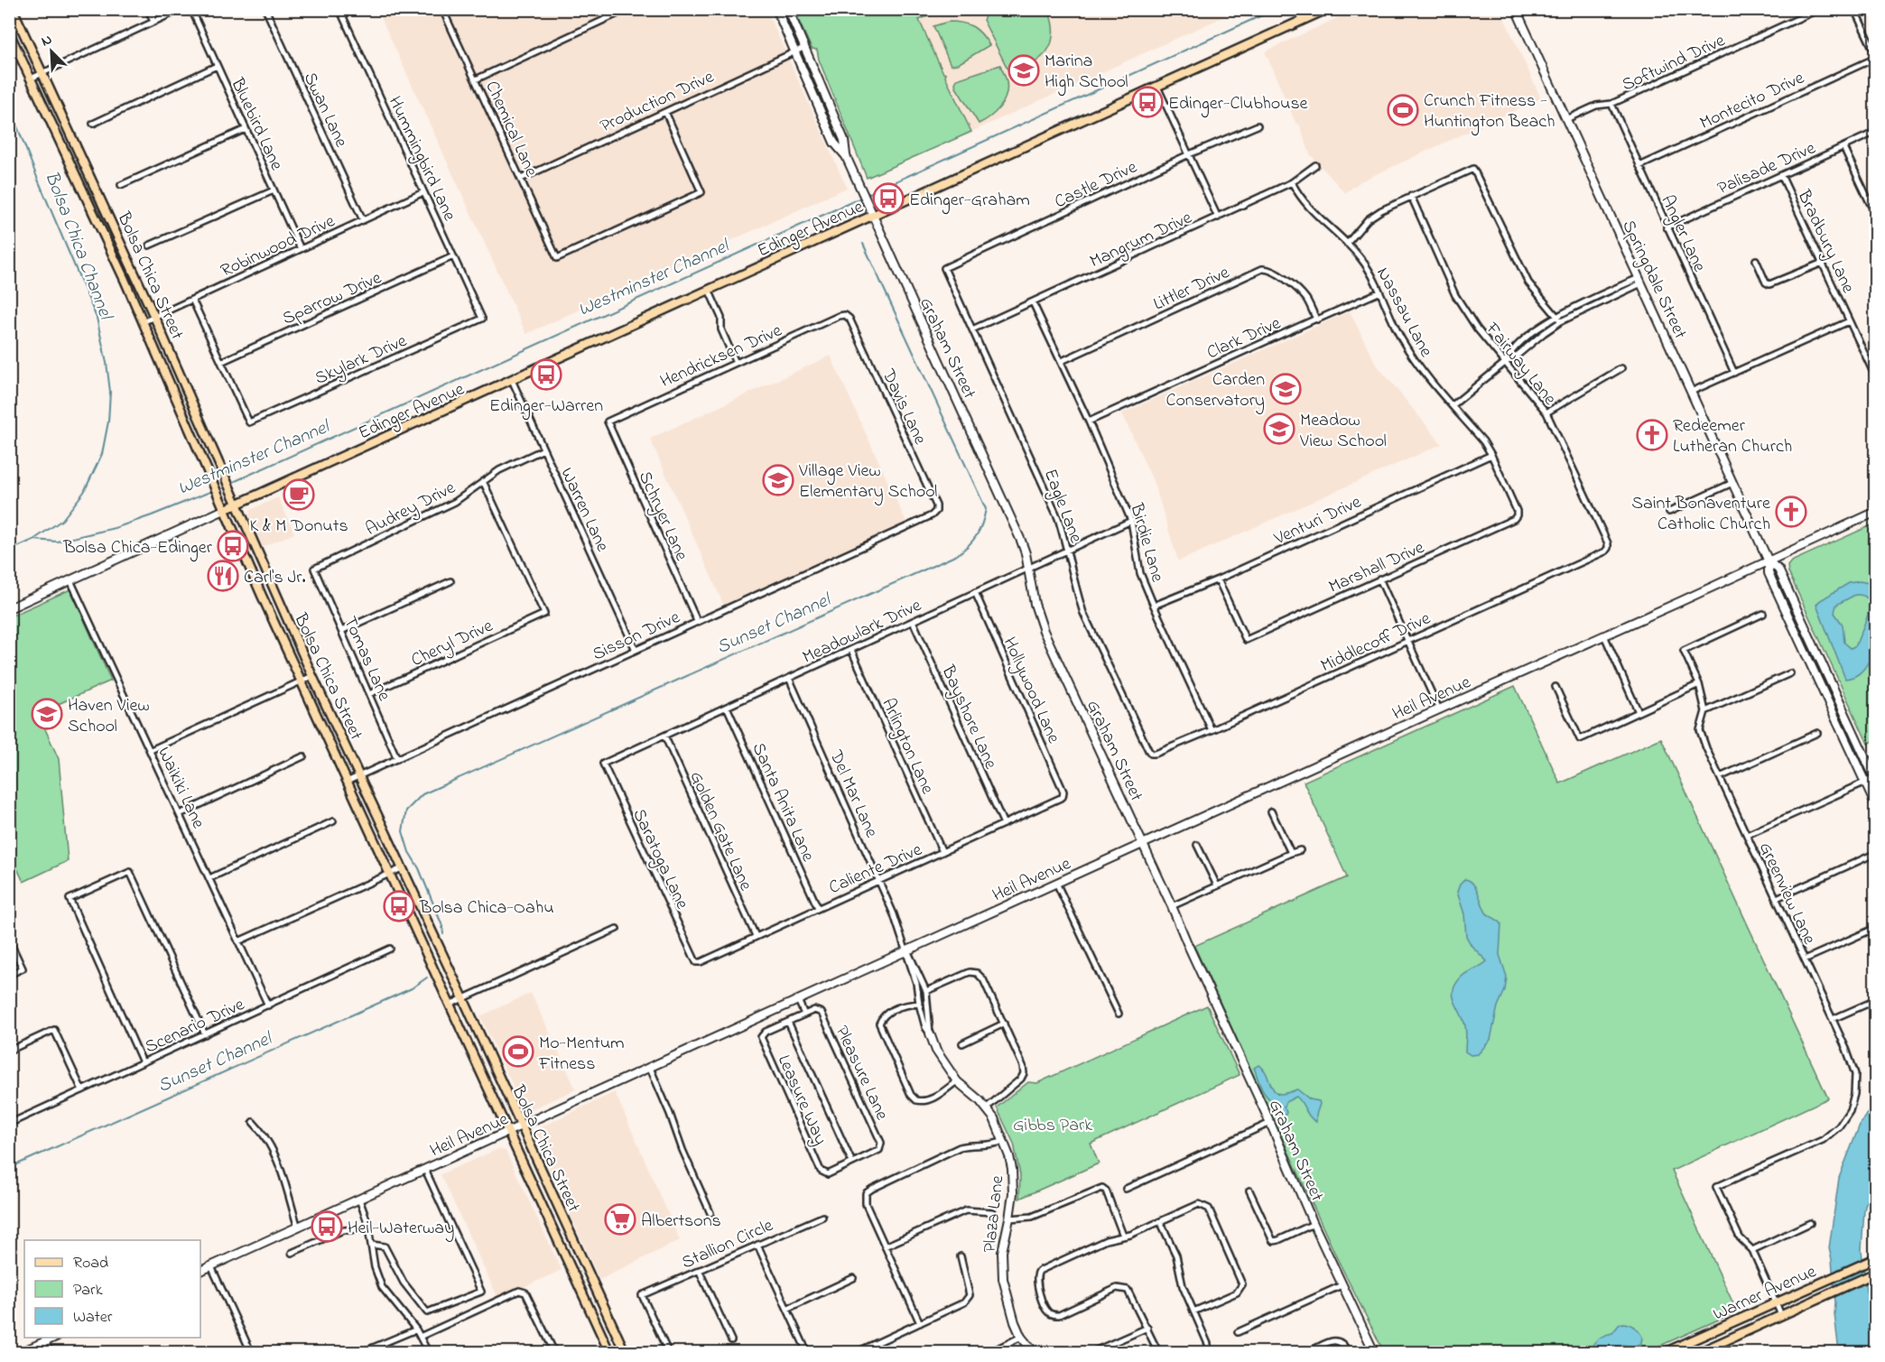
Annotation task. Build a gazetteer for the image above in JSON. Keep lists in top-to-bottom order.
{
  "streets": {
    "main road": [
      "Edinger Avenue",
      "Bolsa Chica Street",
      "Springdale Street",
      "Graham Street",
      "Heil Avenue",
      "Plaza Lane",
      "Warner Avenue"
    ],
    "street": [
      "Softwind Drive",
      "Montecito Drive",
      "Production Drive",
      "Swan Lane",
      "Bluebird Lane",
      "Chemical Lane",
      "Hummingbird Lane",
      "Palisade Drive",
      "Castle Drive",
      "Angler Lane",
      "Mangrum Drive",
      "Bradbury Lane",
      "Robinwood Drive",
      "Littler Drive",
      "Sparrow Drive",
      "Nassau Lane",
      "Clark Drive",
      "Hendricksen Drive",
      "Skylark Drive",
      "Fairway Lane",
      "Davis Lane",
      "Eagle Lane",
      "Audrey Drive",
      "Warren Lane",
      "Schryer Lane",
      "Venturi Drive",
      "Birdie Lane",
      "Marshall Drive",
      "Meadowlark Drive",
      "Sisson Drive",
      "Middlecoff Drive",
      "Cheryl Drive",
      "Tomas Lane",
      "Hollywood Lane",
      "Bayshore Lane",
      "Arlington Lane",
      "Waikiki Lane",
      "Del Mar Lane",
      "Santa Anita Lane",
      "Golden Gate Lane",
      "Saratoga Lane",
      "Caliente Drive",
      "Greenview Lane",
      "Scenario Drive",
      "Pleasure Lane",
      "Leasure Way",
      "Stallion Circle"
    ]
  },
  "crossings": [
    ["Softwind Drive", "Angler Lane"],
    ["Softwind Drive", "Springdale Street"],
    ["Montecito Drive", "Angler Lane"],
    ["Production Drive", "Chemical Lane"],
    ["Production Drive", "Graham Street"],
    ["Swan Lane", "Robinwood Drive"],
    ["Bluebird Lane", "Robinwood Drive"],
    ["Hummingbird Lane", "Robinwood Drive"],
    ["Hummingbird Lane", "Sparrow Drive"],
    ["Hummingbird Lane", "Skylark Drive"],
    ["Palisade Drive", "Angler Lane"],
    ["Palisade Drive", "Bradbury Lane"],
    ["Castle Drive", "Eagle Lane"],
    ["Edinger Avenue", "Bolsa Chica Street"],
    ["Edinger Avenue", "Graham Street"],
    ["Edinger Avenue", "Warren Lane"],
    ["Edinger Avenue", "Waikiki Lane"],
    ["Mangrum Drive", "Nassau Lane"],
    ["Mangrum Drive", "Eagle Lane"],
    ["Mangrum Drive", "Birdie Lane"],
    ["Robinwood Drive", "Bolsa Chica Street"],
    ["Bolsa Chica Street", "Sisson Drive"],
    ["Bolsa Chica Street", "Heil Avenue"],
    ["Springdale Street", "Heil Avenue"],
    ["Littler Drive", "Clark Drive"],
    ["Littler Drive", "Birdie Lane"],
    ["Sparrow Drive", "Skylark Drive"],
    ["Nassau Lane", "Clark Drive"],
    ["Nassau Lane", "Venturi Drive"],
    ["Nassau Lane", "Marshall Drive"],
    ["Clark Drive", "Birdie Lane"],
    ["Graham Street", "Meadowlark Drive"],
    ["Graham Street", "Heil Avenue"],
    ["Hendricksen Drive", "Davis Lane"],
    ["Hendricksen Drive", "Schryer Lane"],
    ["Fairway Lane", "Middlecoff Drive"],
    ["Davis Lane", "Sisson Drive"],
    ["Eagle Lane", "Meadowlark Drive"],
    ["Eagle Lane", "Middlecoff Drive"],
    ["Audrey Drive", "Warren Lane"],
    ["Audrey Drive", "Cheryl Drive"],
    ["Audrey Drive", "Tomas Lane"],
    ["Warren Lane", "Sisson Drive"],
    ["Schryer Lane", "Sisson Drive"],
    ["Venturi Drive", "Birdie Lane"],
    ["Venturi Drive", "Marshall Drive"],
    ["Birdie Lane", "Meadowlark Drive"],
    ["Birdie Lane", "Middlecoff Drive"],
    ["Meadowlark Drive", "Hollywood Lane"],
    ["Meadowlark Drive", "Bayshore Lane"],
    ["Meadowlark Drive", "Arlington Lane"],
    ["Meadowlark Drive", "Del Mar Lane"],
    ["Meadowlark Drive", "Santa Anita Lane"],
    ["Meadowlark Drive", "Golden Gate Lane"],
    ["Meadowlark Drive", "Saratoga Lane"],
    ["Sisson Drive", "Tomas Lane"],
    ["Cheryl Drive", "Tomas Lane"],
    ["Hollywood Lane", "Caliente Drive"],
    ["Heil Avenue", "Del Mar Lane"],
    ["Heil Avenue", "Plaza Lane"],
    ["Bayshore Lane", "Caliente Drive"],
    ["Arlington Lane", "Caliente Drive"],
    ["Waikiki Lane", "Scenario Drive"],
    ["Del Mar Lane", "Caliente Drive"],
    ["Del Mar Lane", "Plaza Lane"],
    ["Santa Anita Lane", "Caliente Drive"],
    ["Golden Gate Lane", "Caliente Drive"],
    ["Saratoga Lane", "Caliente Drive"],
    ["Pleasure Lane", "Leasure Way"]
  ],
  "water": ["Bolsa Chica Channel", "Westminster Channel", "Sunset Channel"],
  "parks": ["Gibbs Park"],
  "places": {
    "school or university": [
      "Marina High School",
      "Carden Conservatory",
      "Meadow View School",
      "Village View Elementary School",
      "Haven View School"
    ],
    "bus stop": [
      "Edinger-Clubhouse",
      "Edinger-Graham",
      "Edinger-Warren",
      "Bolsa Chica-Edinger",
      "Bolsa Chica-Oahu",
      "Heil-Waterway"
    ],
    "sports": ["Crunch Fitness - Huntington Beach", "Mo-Mentum Fitness"],
    "church": ["Redeemer Lutheran Church", "Saint Bonaventure Catholic Church"],
    "cafe": ["K & M Donuts"],
    "restaurant": ["Carl's Jr."],
    "supermarket": ["Albertsons"]
  },
  "legend": ["Road", "Park", "Water"],
  "north": "top left"
}
